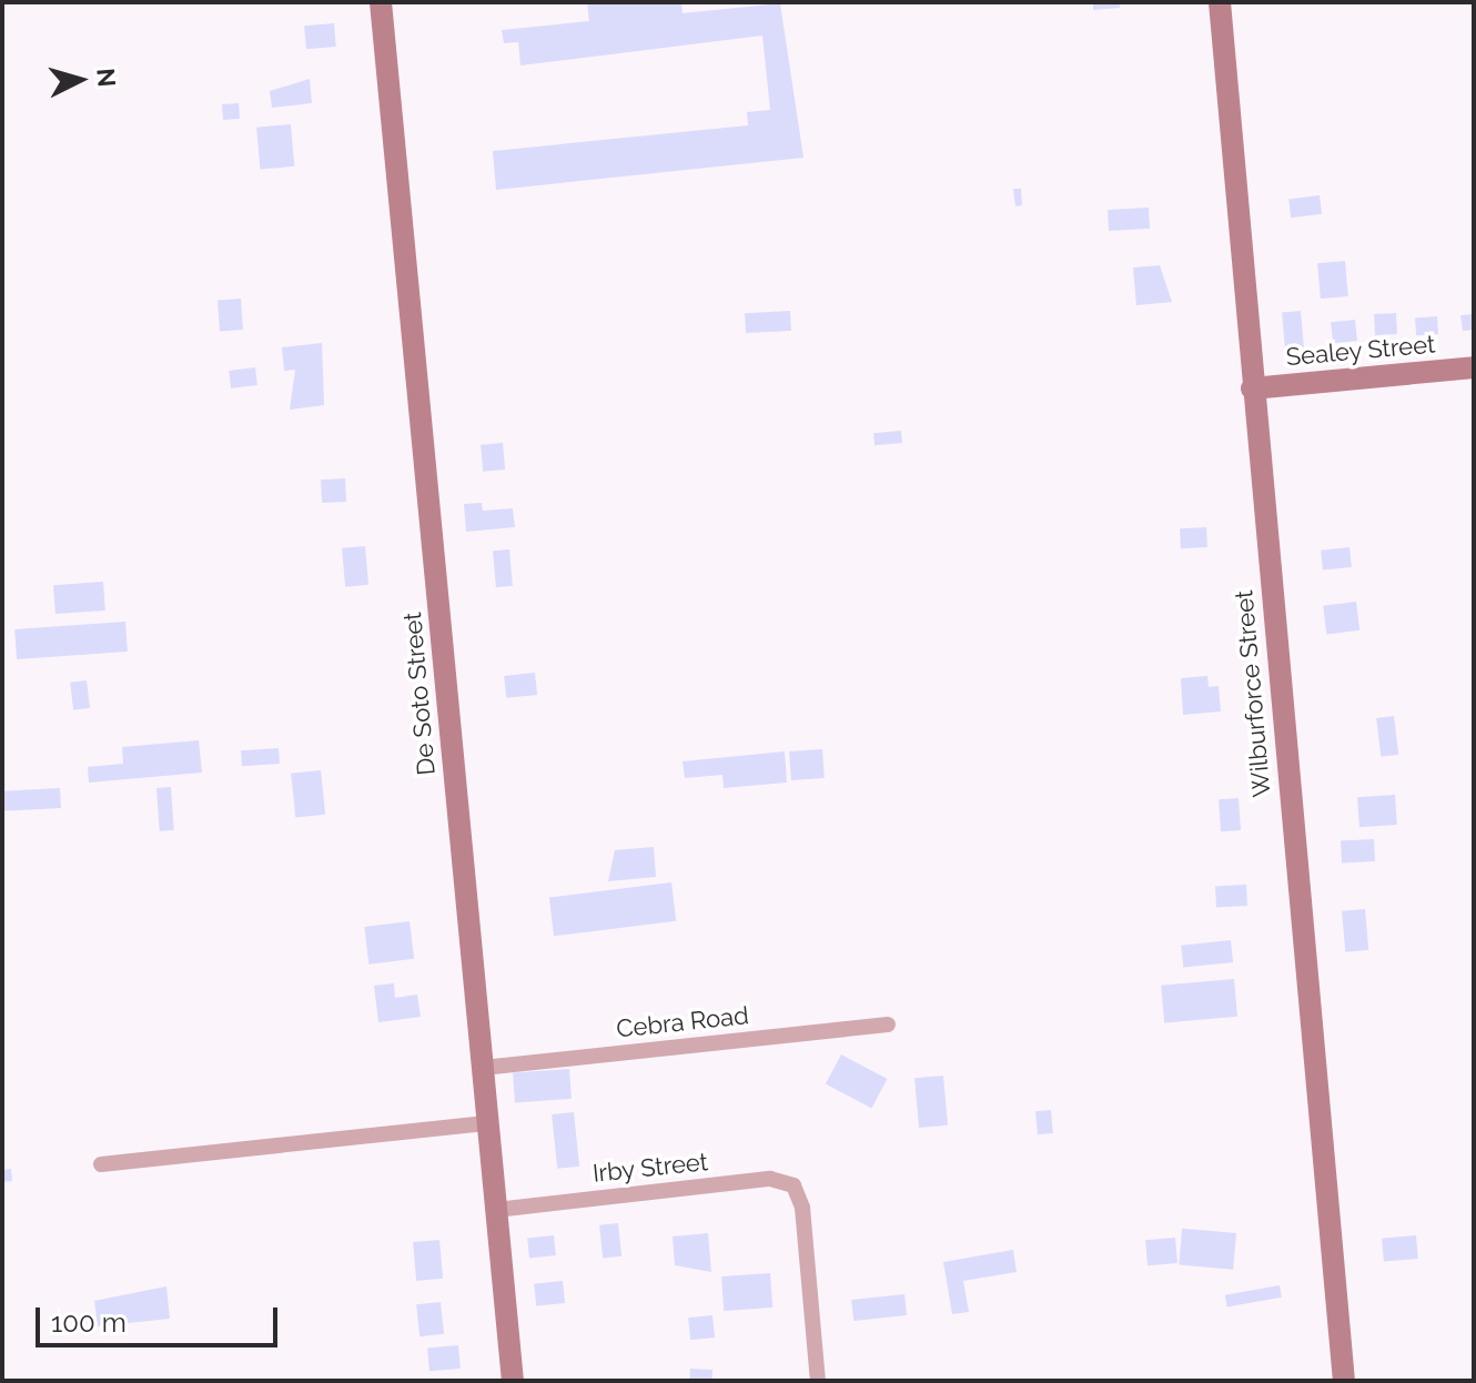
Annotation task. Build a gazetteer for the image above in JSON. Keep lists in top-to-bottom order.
{
  "streets": {
    "street": [
      "Sealey Street",
      "De Soto Street",
      "Wilburforce Street",
      "Cebra Road",
      "Irby Street"
    ]
  },
  "crossings": [
    ["Sealey Street", "Wilburforce Street"],
    ["De Soto Street", "Cebra Road"],
    ["De Soto Street", "Irby Street"]
  ],
  "scale_bar": "100 m",
  "north": "right"
}
